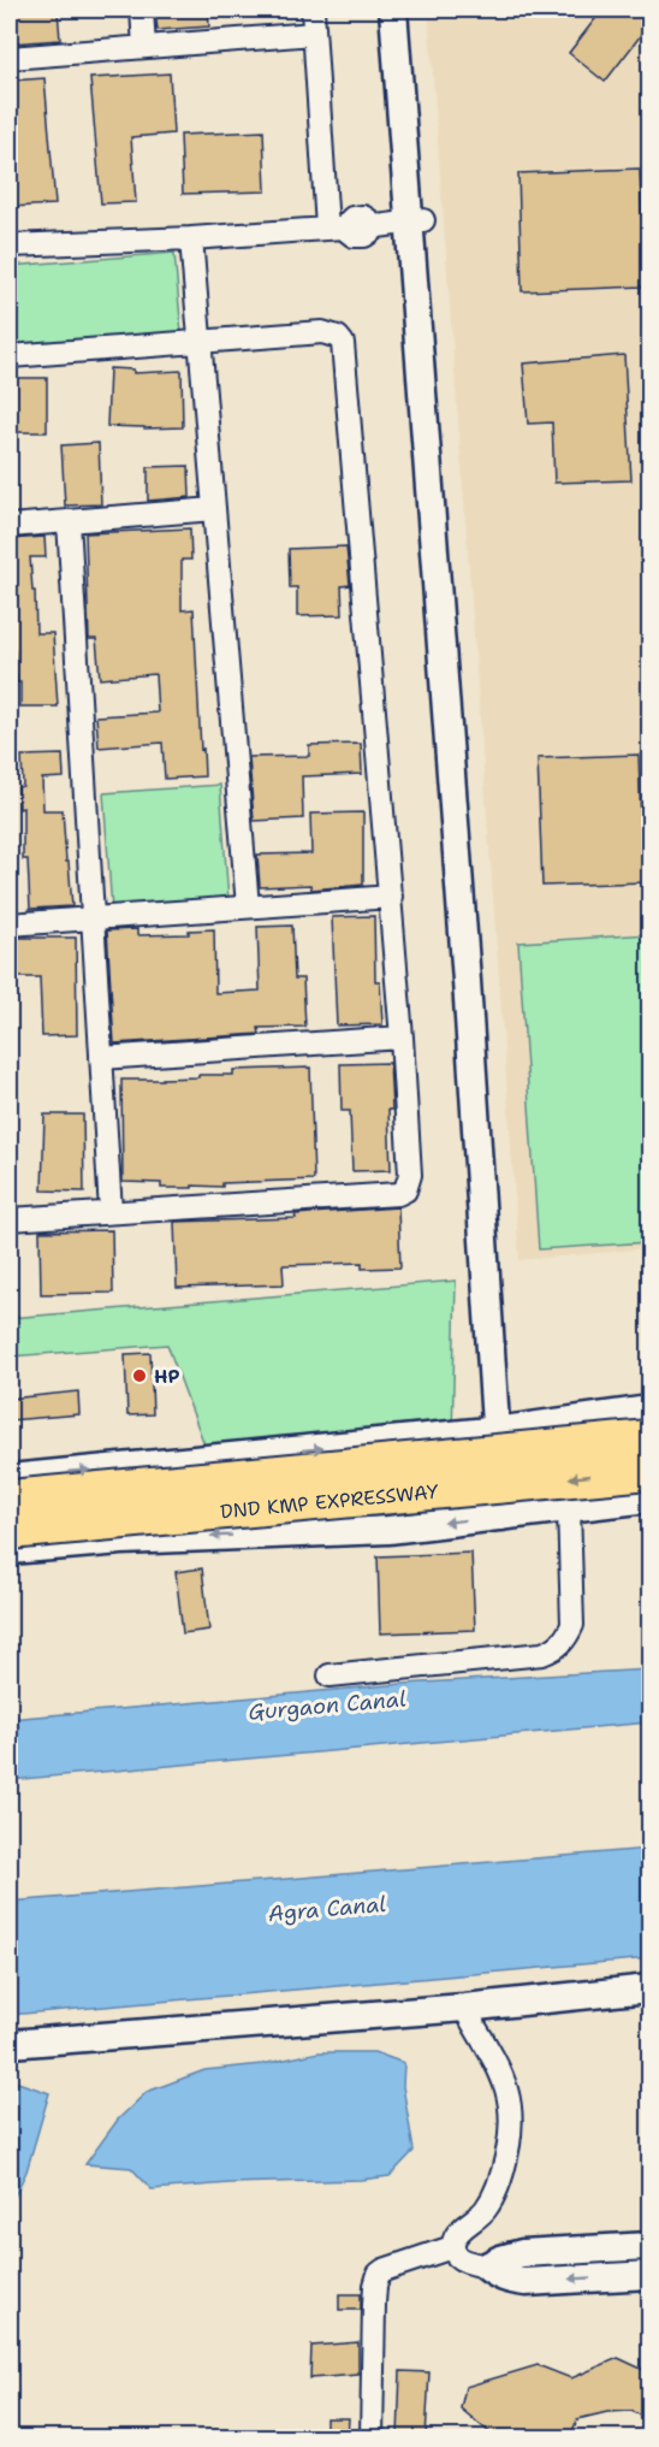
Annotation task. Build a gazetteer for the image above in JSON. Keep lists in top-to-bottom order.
{
  "streets": {
    "highway": ["DND KMP EXPRESSWAY"]
  },
  "water": ["Gurgaon Canal", "Agra Canal"],
  "places": ["HP"]
}
